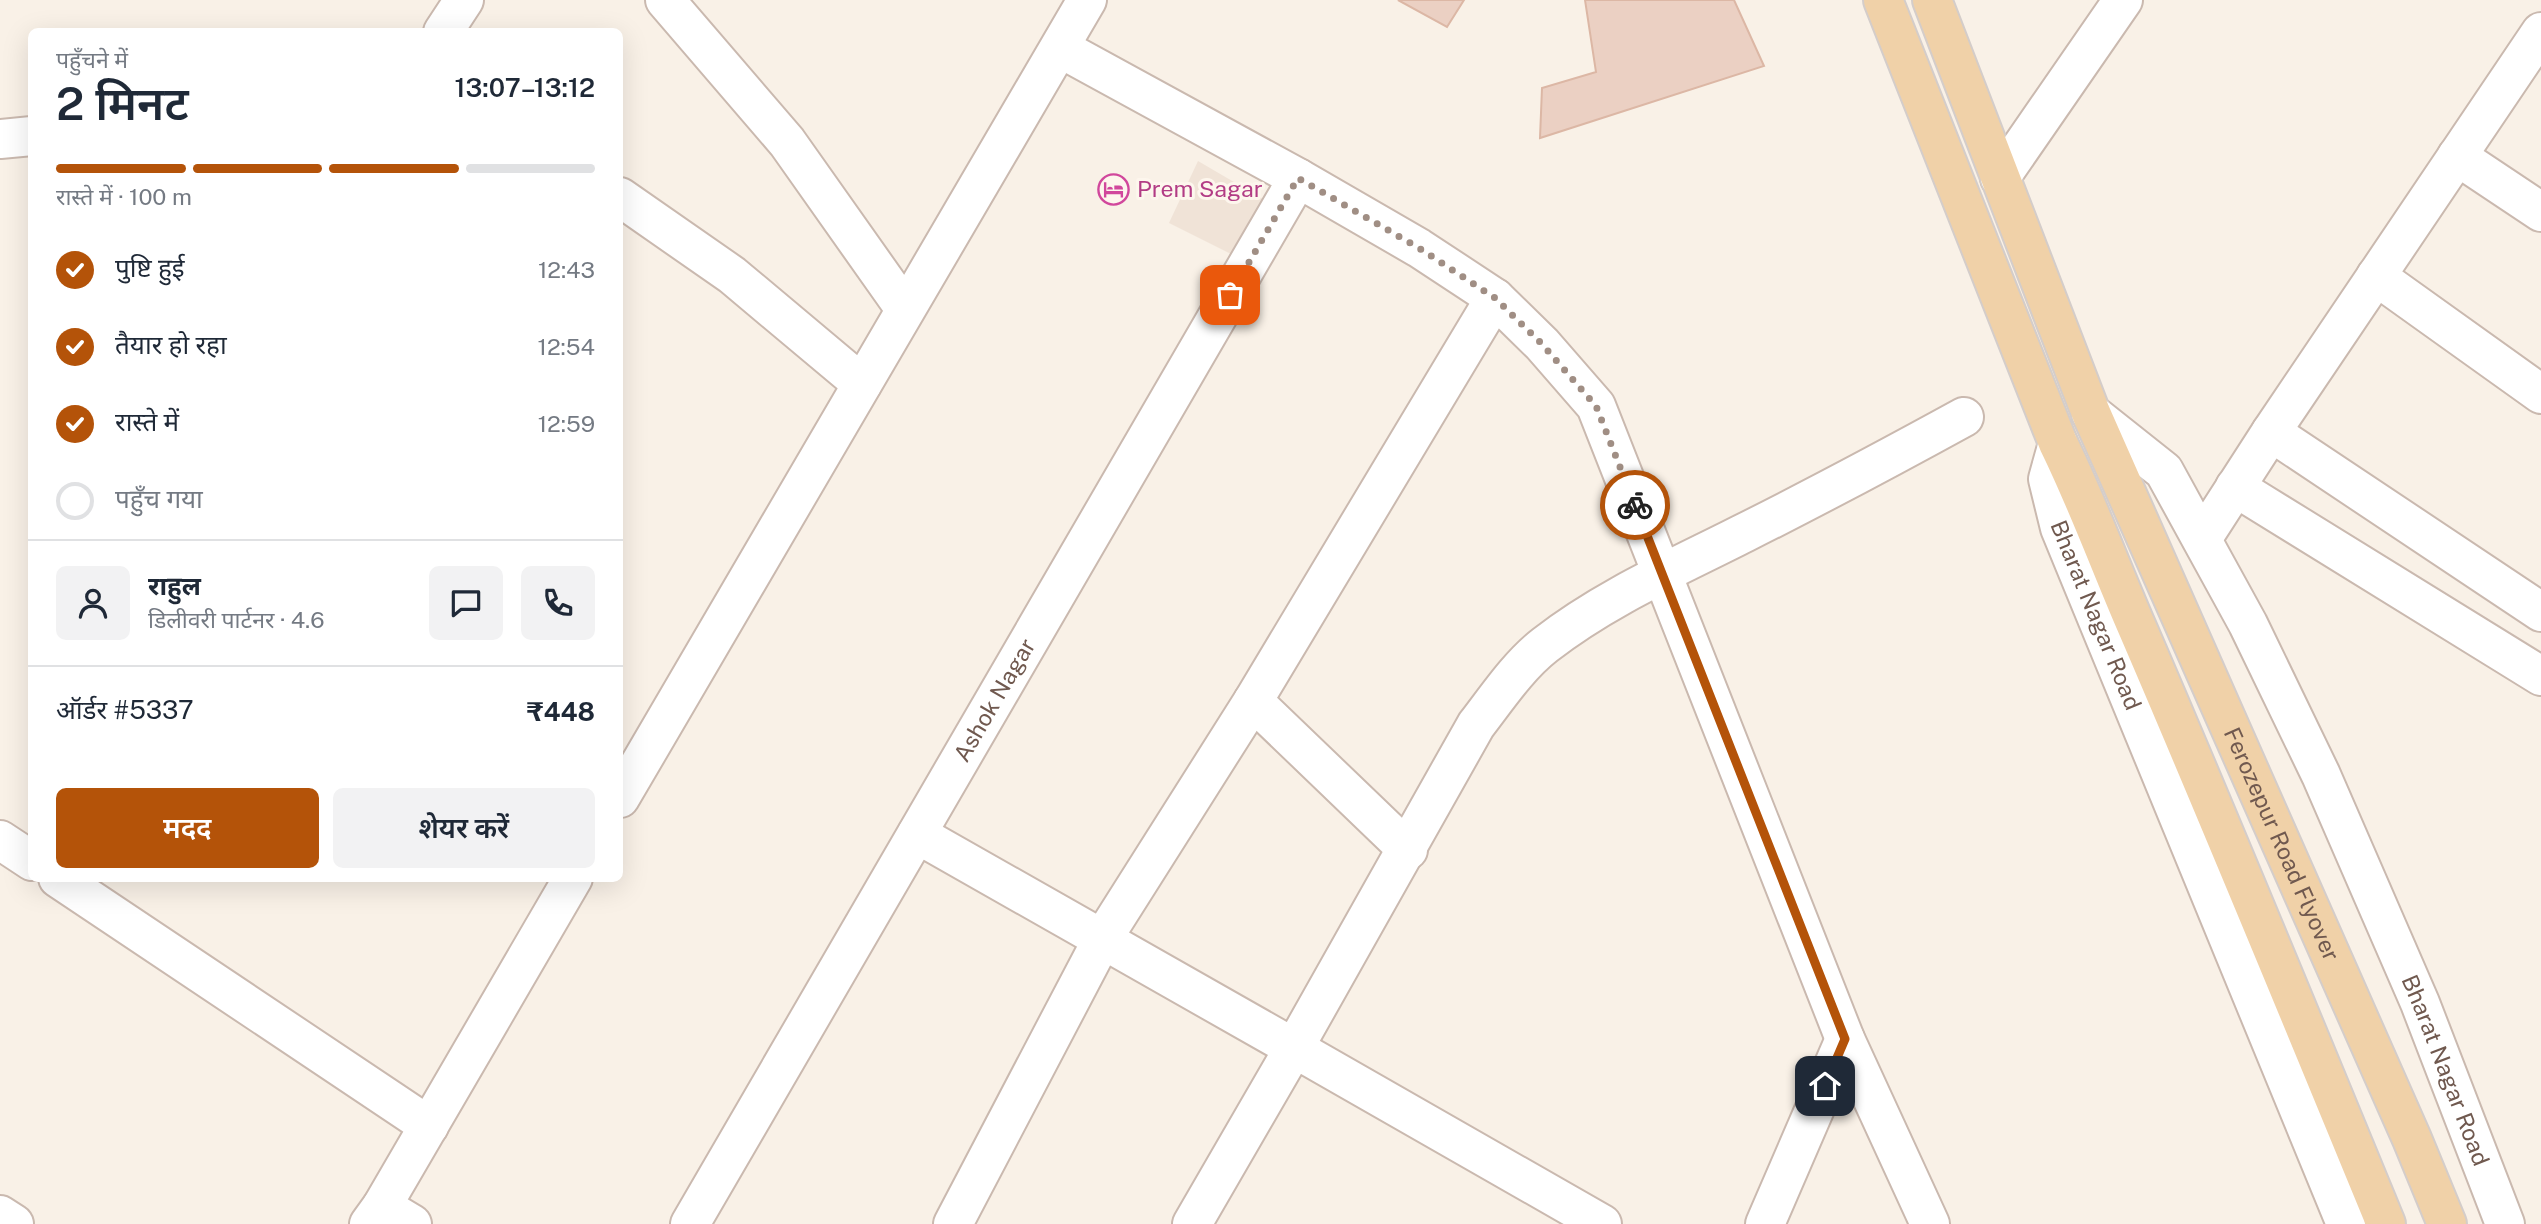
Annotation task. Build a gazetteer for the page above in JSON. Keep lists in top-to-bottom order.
{
  "streets": {
    "main road": ["Ferozepur Road Flyover"],
    "street": ["Bharat Nagar Road", "Ashok Nagar"]
  },
  "crossings": [
    ["Bharat Nagar Road", "Ferozepur Road Flyover"]
  ],
  "places": {
    "hotel": ["Prem Sagar"]
  },
  "page": {
    "heading": ["2 मिनट", "पहुँचने में", "13:07–13:12"],
    "panel": [
      "राहुल",
      "डिलीवरी पार्टनर · 4.6",
      "ऑर्डर #5337",
      "₹448"
    ],
    "bar": "रास्ते में · 100 m",
    "list": [
      ["पुष्टि हुई", "12:43"],
      ["तैयार हो रहा", "12:54"],
      ["रास्ते में", "12:59"],
      "पहुँच गया"
    ],
    "buttons": ["मदद", "शेयर करें"]
  }
}
